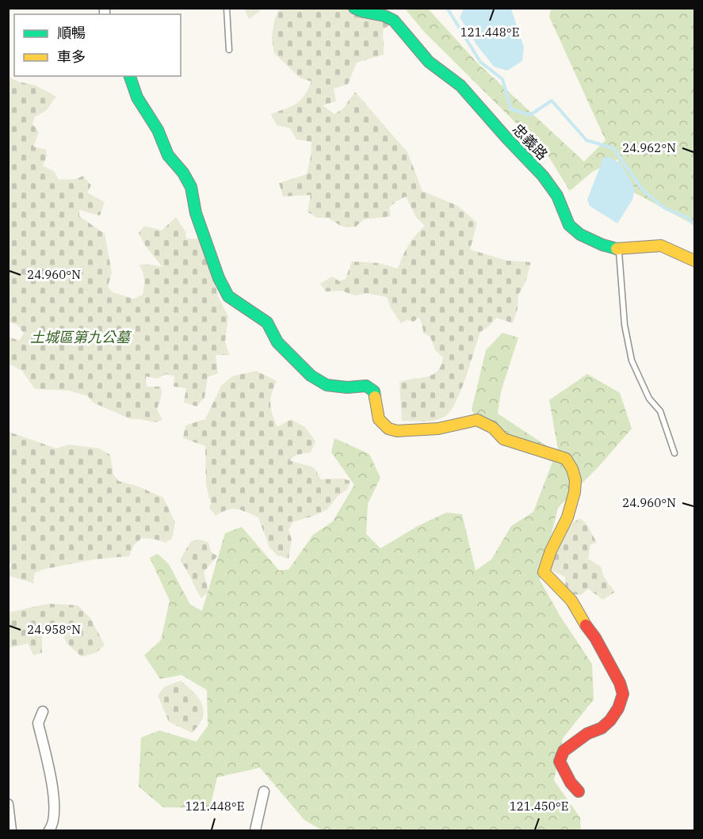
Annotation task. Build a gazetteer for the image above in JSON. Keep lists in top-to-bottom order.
{
  "streets": {
    "street": ["忠義路"]
  },
  "parks": ["土城區第九公墓"],
  "legend": ["順暢", "車多"],
  "coordinates": [
    "121.448°E",
    "24.962°N",
    "24.960°N",
    "24.958°N",
    "121.450°E"
  ]
}
